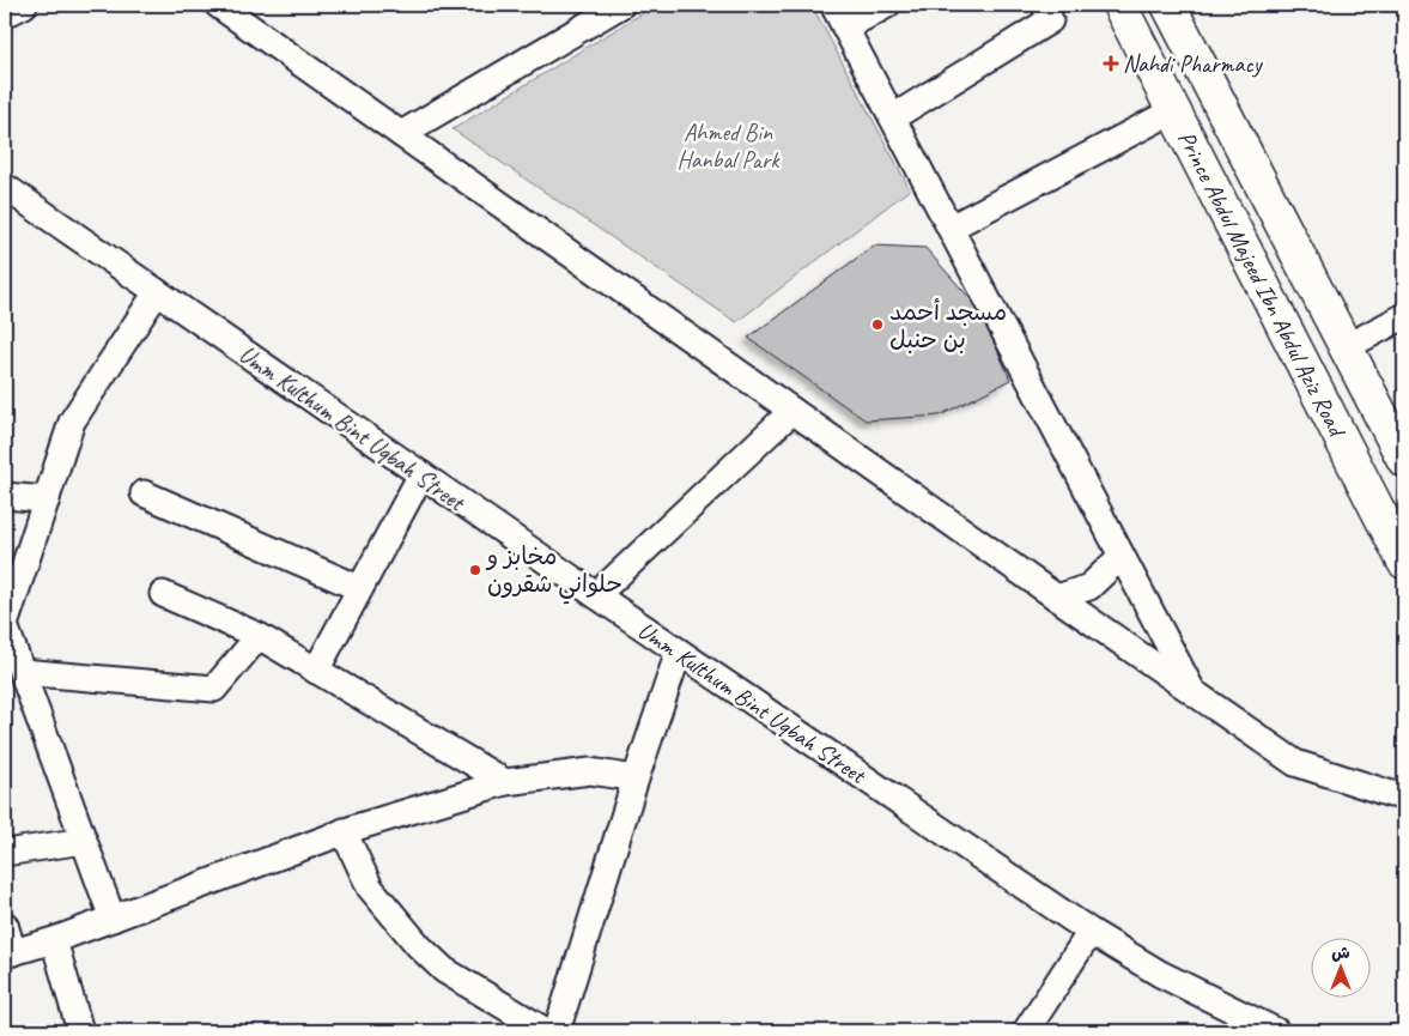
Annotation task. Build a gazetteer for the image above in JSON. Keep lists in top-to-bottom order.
{
  "streets": {
    "main road": ["Prince Abdul Majeed Ibn Abdul Aziz Road"],
    "street": ["Umm Kulthum Bint Uqbah Street"]
  },
  "parks": ["Ahmed Bin Hanbal Park"],
  "places": {
    "health": ["Nahdi Pharmacy"],
    "other": ["مسجد أحمد بن حنبل", "مخابز و حلواني شقرون"]
  },
  "north": "top"
}
